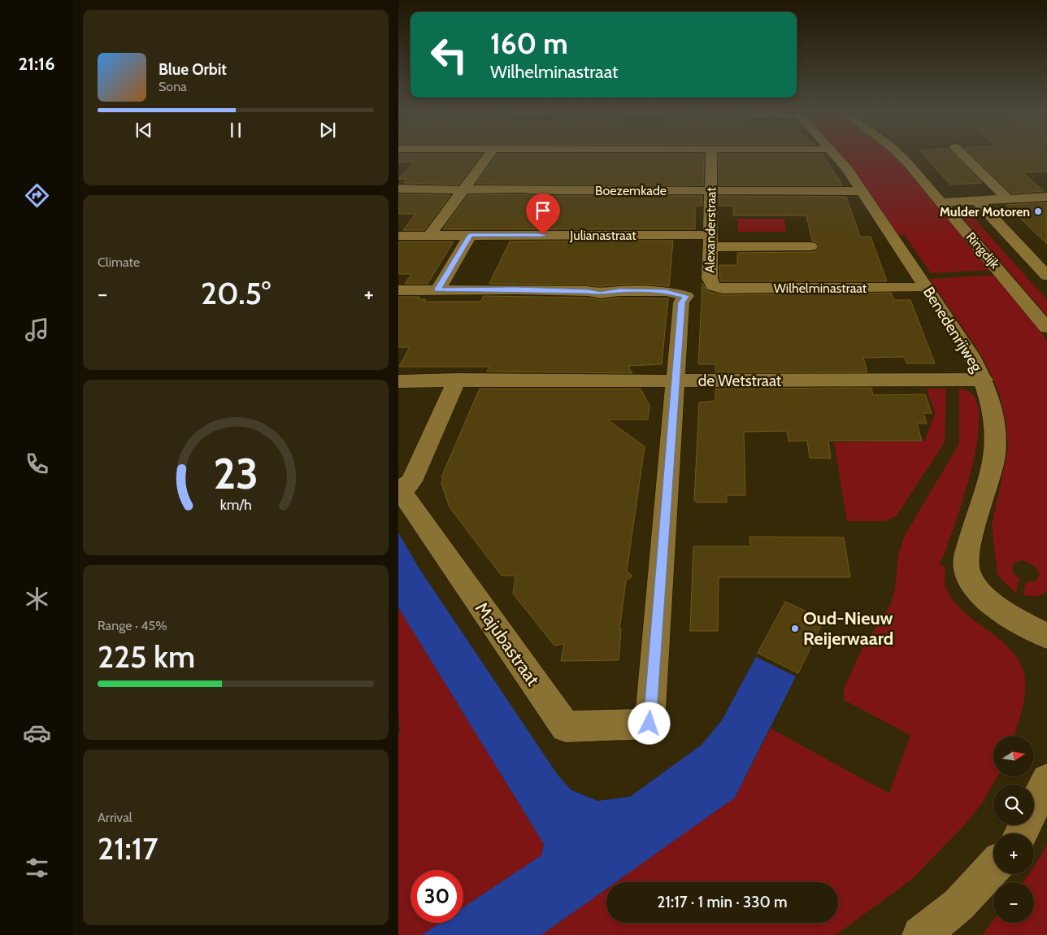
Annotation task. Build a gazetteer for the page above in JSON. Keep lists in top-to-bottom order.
{
  "streets": {
    "street": [
      "Boezemkade",
      "Alexanderstraat",
      "Julianastraat",
      "Ringdijk",
      "Wilhelminastraat",
      "Benedenrijweg",
      "de Wetstraat",
      "Majubastraat"
    ]
  },
  "crossings": [
    ["Boezemkade", "Alexanderstraat"],
    ["Boezemkade", "Benedenrijweg"],
    ["Alexanderstraat", "Julianastraat"],
    ["Alexanderstraat", "Wilhelminastraat"],
    ["Wilhelminastraat", "Benedenrijweg"],
    ["Benedenrijweg", "de Wetstraat"],
    ["de Wetstraat", "Majubastraat"]
  ],
  "places": ["Mulder Motoren", "Oud-Nieuw Reijerwaard"],
  "north": "right",
  "page": {
    "tabs": "21:16",
    "turn": ["160 m", "Wilhelminastraat"],
    "song": ["Blue Orbit", "Sona"],
    "tile": [
      "Climate",
      ["Range · 45%", "225 km"],
      ["Arrival", "21:17"]
    ],
    "heat": ["−", "20.5°", "+"],
    "map_buttons": ["+", "−"],
    "limit": "30",
    "trip": "21:17 · 1 min · 330 m",
    "gauge": ["23", "km/h"]
  }
}
